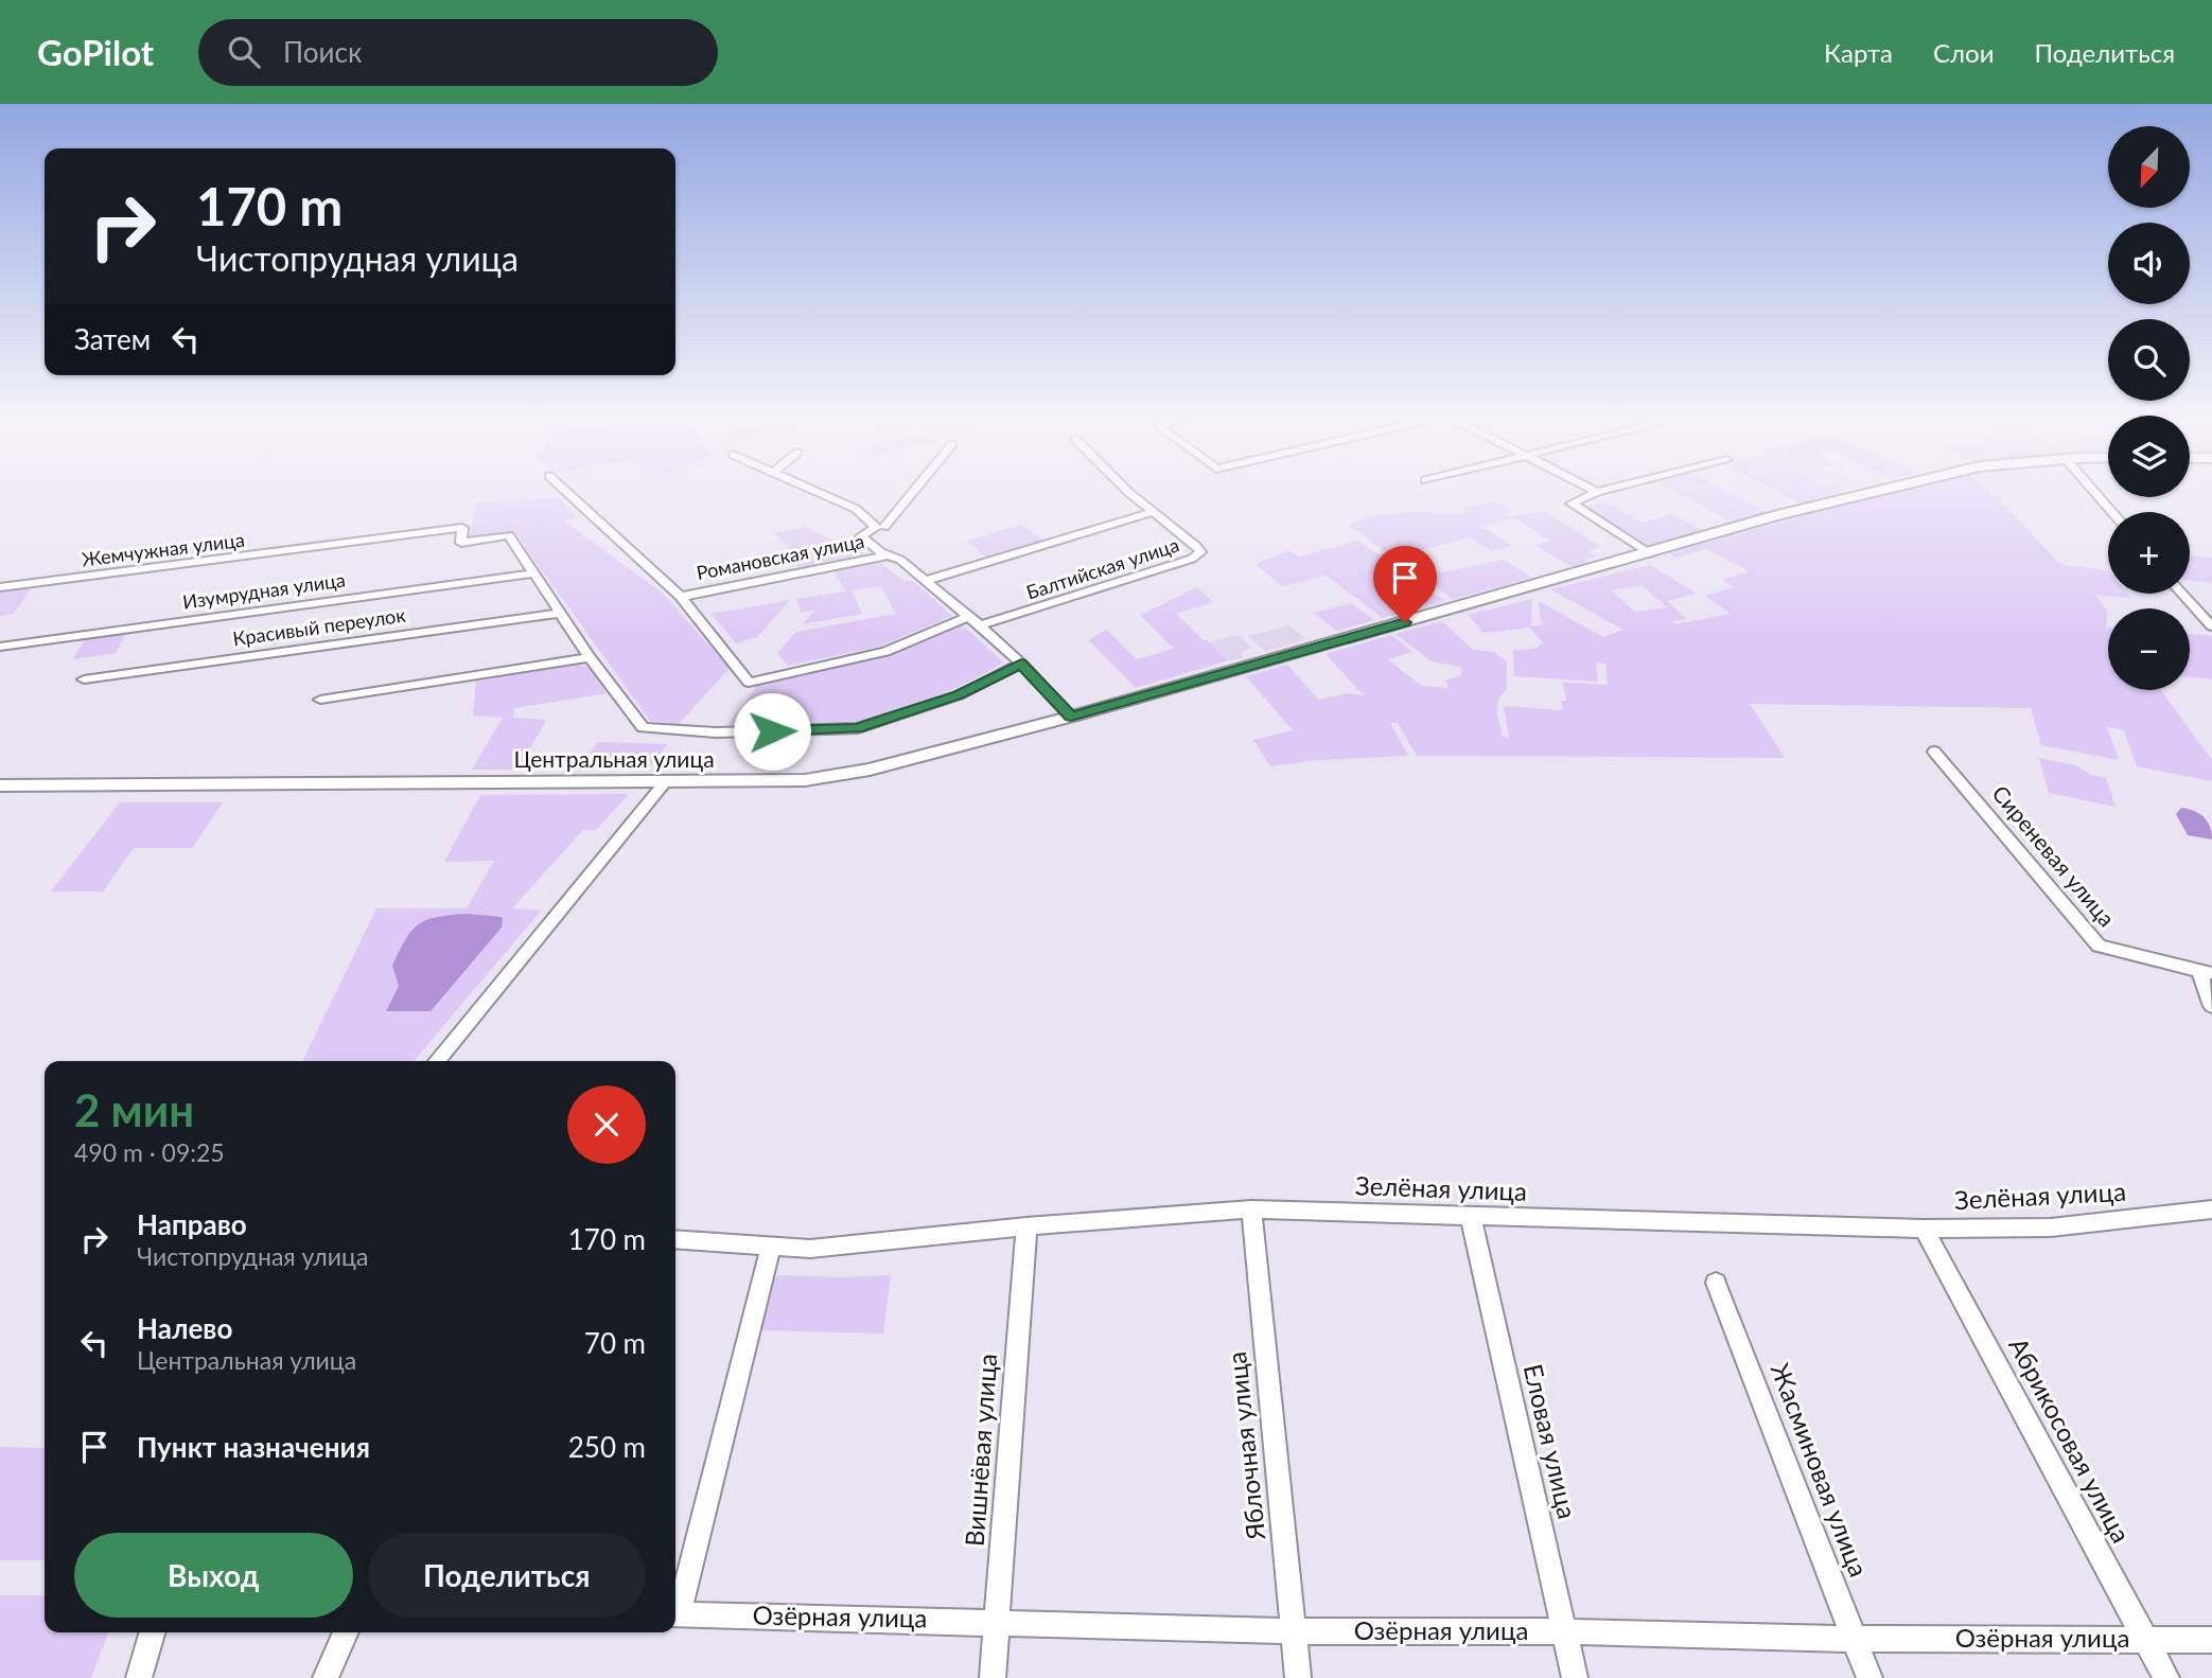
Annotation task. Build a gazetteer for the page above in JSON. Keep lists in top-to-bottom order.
{
  "streets": {
    "main road": ["Центральная улица"],
    "street": [
      "Жемчужная улица",
      "Романовская улица",
      "Балтийская улица",
      "Изумрудная улица",
      "Красивый переулок",
      "Сиреневая улица",
      "Зелёная улица",
      "Абрикосовая улица",
      "Еловая улица",
      "Яблочная улица",
      "Вишнёвая улица",
      "Жасминовая улица",
      "Озёрная улица"
    ]
  },
  "crossings": [
    ["Жемчужная улица", "Изумрудная улица"],
    ["Зелёная улица", "Абрикосовая улица"],
    ["Зелёная улица", "Еловая улица"],
    ["Зелёная улица", "Яблочная улица"],
    ["Зелёная улица", "Вишнёвая улица"],
    ["Абрикосовая улица", "Озёрная улица"],
    ["Еловая улица", "Озёрная улица"],
    ["Яблочная улица", "Озёрная улица"],
    ["Вишнёвая улица", "Озёрная улица"],
    ["Жасминовая улица", "Озёрная улица"]
  ],
  "north": "bottom left",
  "page": {
    "header": "GoPilot",
    "search": "Поиск",
    "nav": ["Карта", "Слои", "Поделиться"],
    "map_buttons": ["+", "−"],
    "turn": ["170 m", "Чистопрудная улица"],
    "then": "Затем",
    "heading": ["2 мин", "490 m · 09:25"],
    "list": [
      {
        "name": "Направо",
        "note": "Чистопрудная улица",
        "value": "170 m"
      },
      {
        "name": "Налево",
        "note": "Центральная улица",
        "value": "70 m"
      },
      {
        "name": "Пункт назначения",
        "value": "250 m"
      }
    ],
    "buttons": ["Выход", "Поделиться"]
  }
}
